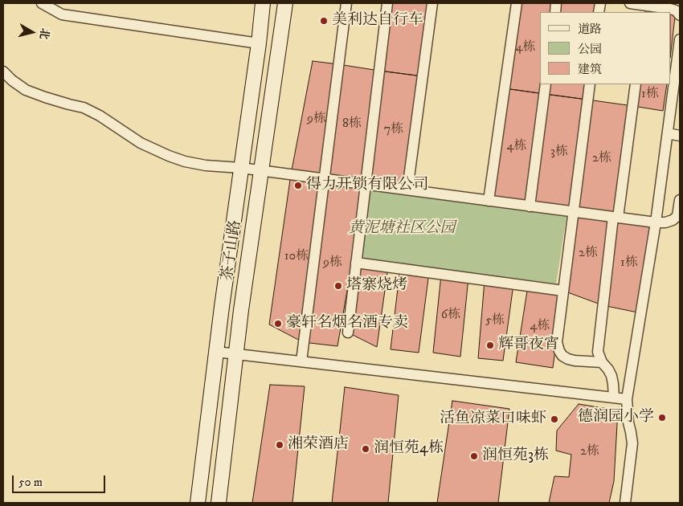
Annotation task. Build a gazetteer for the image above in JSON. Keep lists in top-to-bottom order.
{
  "streets": {
    "main road": ["茶子山路"]
  },
  "parks": ["黄泥塘社区公园"],
  "places": [
    "美利达自行车",
    "得力开锁有限公司",
    "塔寨烧烤",
    "豪轩名烟名酒专卖",
    "辉哥夜宵",
    "德润园小学",
    "活鱼凉菜口味虾",
    "湘荣酒店",
    "润恒苑4栋",
    "润恒苑3栋"
  ],
  "house_numbers": [
    "4栋",
    "1栋",
    "9栋",
    "8栋",
    "7栋",
    "4栋",
    "3栋",
    "2栋",
    "2栋",
    "10栋",
    "9栋",
    "1栋",
    "6栋",
    "5栋",
    "4栋",
    "2栋"
  ],
  "legend": ["道路", "公园", "建筑"],
  "scale_bar": "50 m",
  "north": "right"
}
